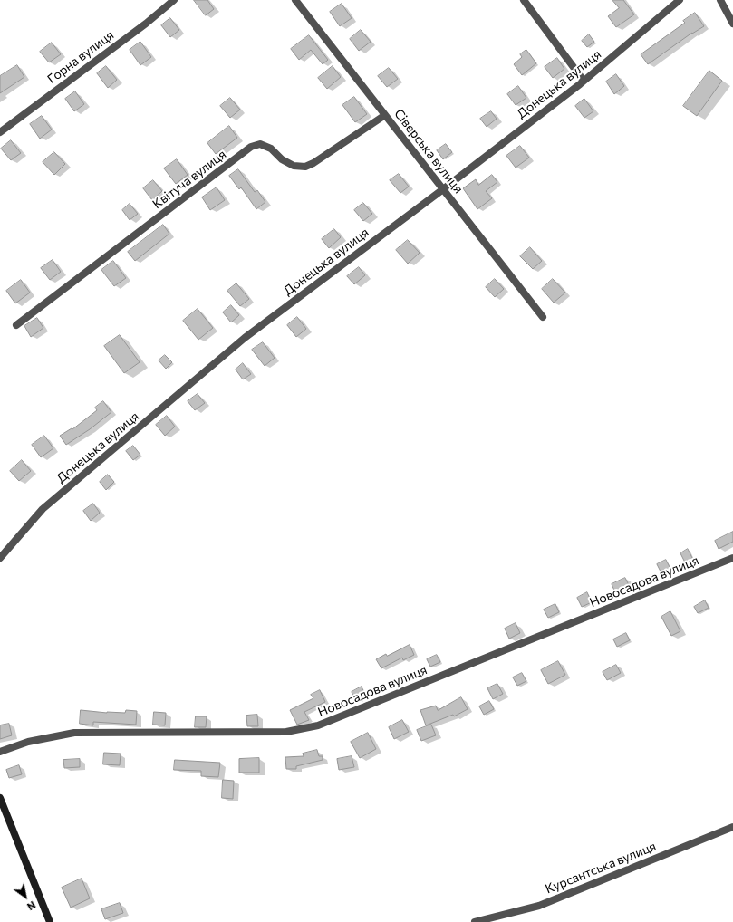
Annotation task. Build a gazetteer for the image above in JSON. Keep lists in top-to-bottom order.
{
  "streets": {
    "street": [
      "Горна вулиця",
      "Донецька вулиця",
      "Сіверська вулиця",
      "Квітуча вулиця",
      "Новосадова вулиця",
      "Курсантська вулиця"
    ]
  },
  "crossings": [
    ["Донецька вулиця", "Сіверська вулиця"],
    ["Сіверська вулиця", "Квітуча вулиця"]
  ],
  "north": "bottom right"
}
